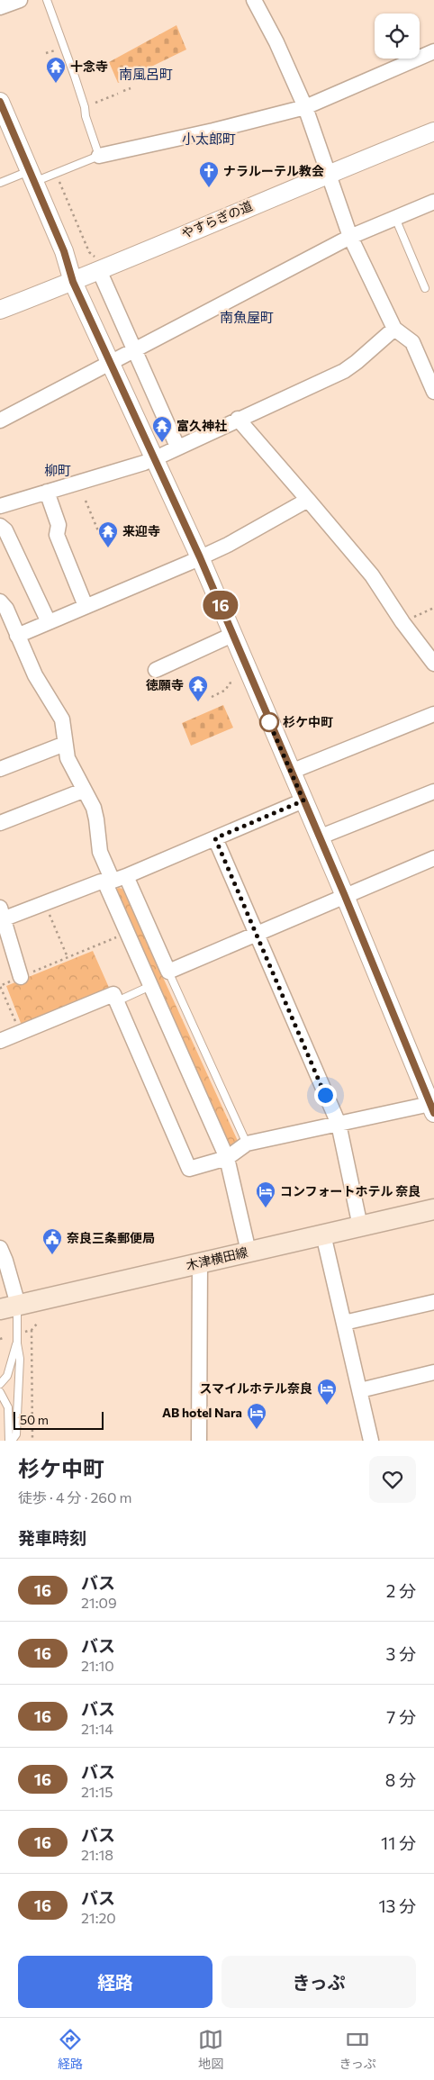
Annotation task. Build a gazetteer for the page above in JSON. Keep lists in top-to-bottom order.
{
  "streets": {
    "main road": ["木津横田線"],
    "street": ["やすらぎの道"]
  },
  "districts": [
    "南風呂町",
    "小太郎町",
    "南魚屋町",
    "柳町"
  ],
  "places": {
    "temple": [
      "十念寺",
      "富久神社",
      "来迎寺",
      "徳願寺"
    ],
    "church": ["ナラルーテル教会"],
    "other": ["杉ケ中町"],
    "hotel": ["コンフォートホテル 奈良", "スマイルホテル奈良", "AB hotel Nara"],
    "public building": ["奈良三条郵便局"]
  },
  "lines": ["bus line 16"],
  "scale_bar": "50 m",
  "page": {
    "on_map": "16",
    "scale": "50 m",
    "heading": [
      ["杉ケ中町", "徒歩 · 4 分 · 260 m"],
      "発車時刻"
    ],
    "list": [
      {
        "mark": "16",
        "name": "バス",
        "note": "21:09",
        "value": "2 分"
      },
      {
        "mark": "16",
        "name": "バス",
        "note": "21:10",
        "value": "3 分"
      },
      {
        "mark": "16",
        "name": "バス",
        "note": "21:14",
        "value": "7 分"
      },
      {
        "mark": "16",
        "name": "バス",
        "note": "21:15",
        "value": "8 分"
      },
      {
        "mark": "16",
        "name": "バス",
        "note": "21:18",
        "value": "11 分"
      },
      {
        "mark": "16",
        "name": "バス",
        "note": "21:20",
        "value": "13 分"
      }
    ],
    "buttons": ["経路", "きっぷ"],
    "tabs": ["経路", "地図", "きっぷ"]
  }
}
